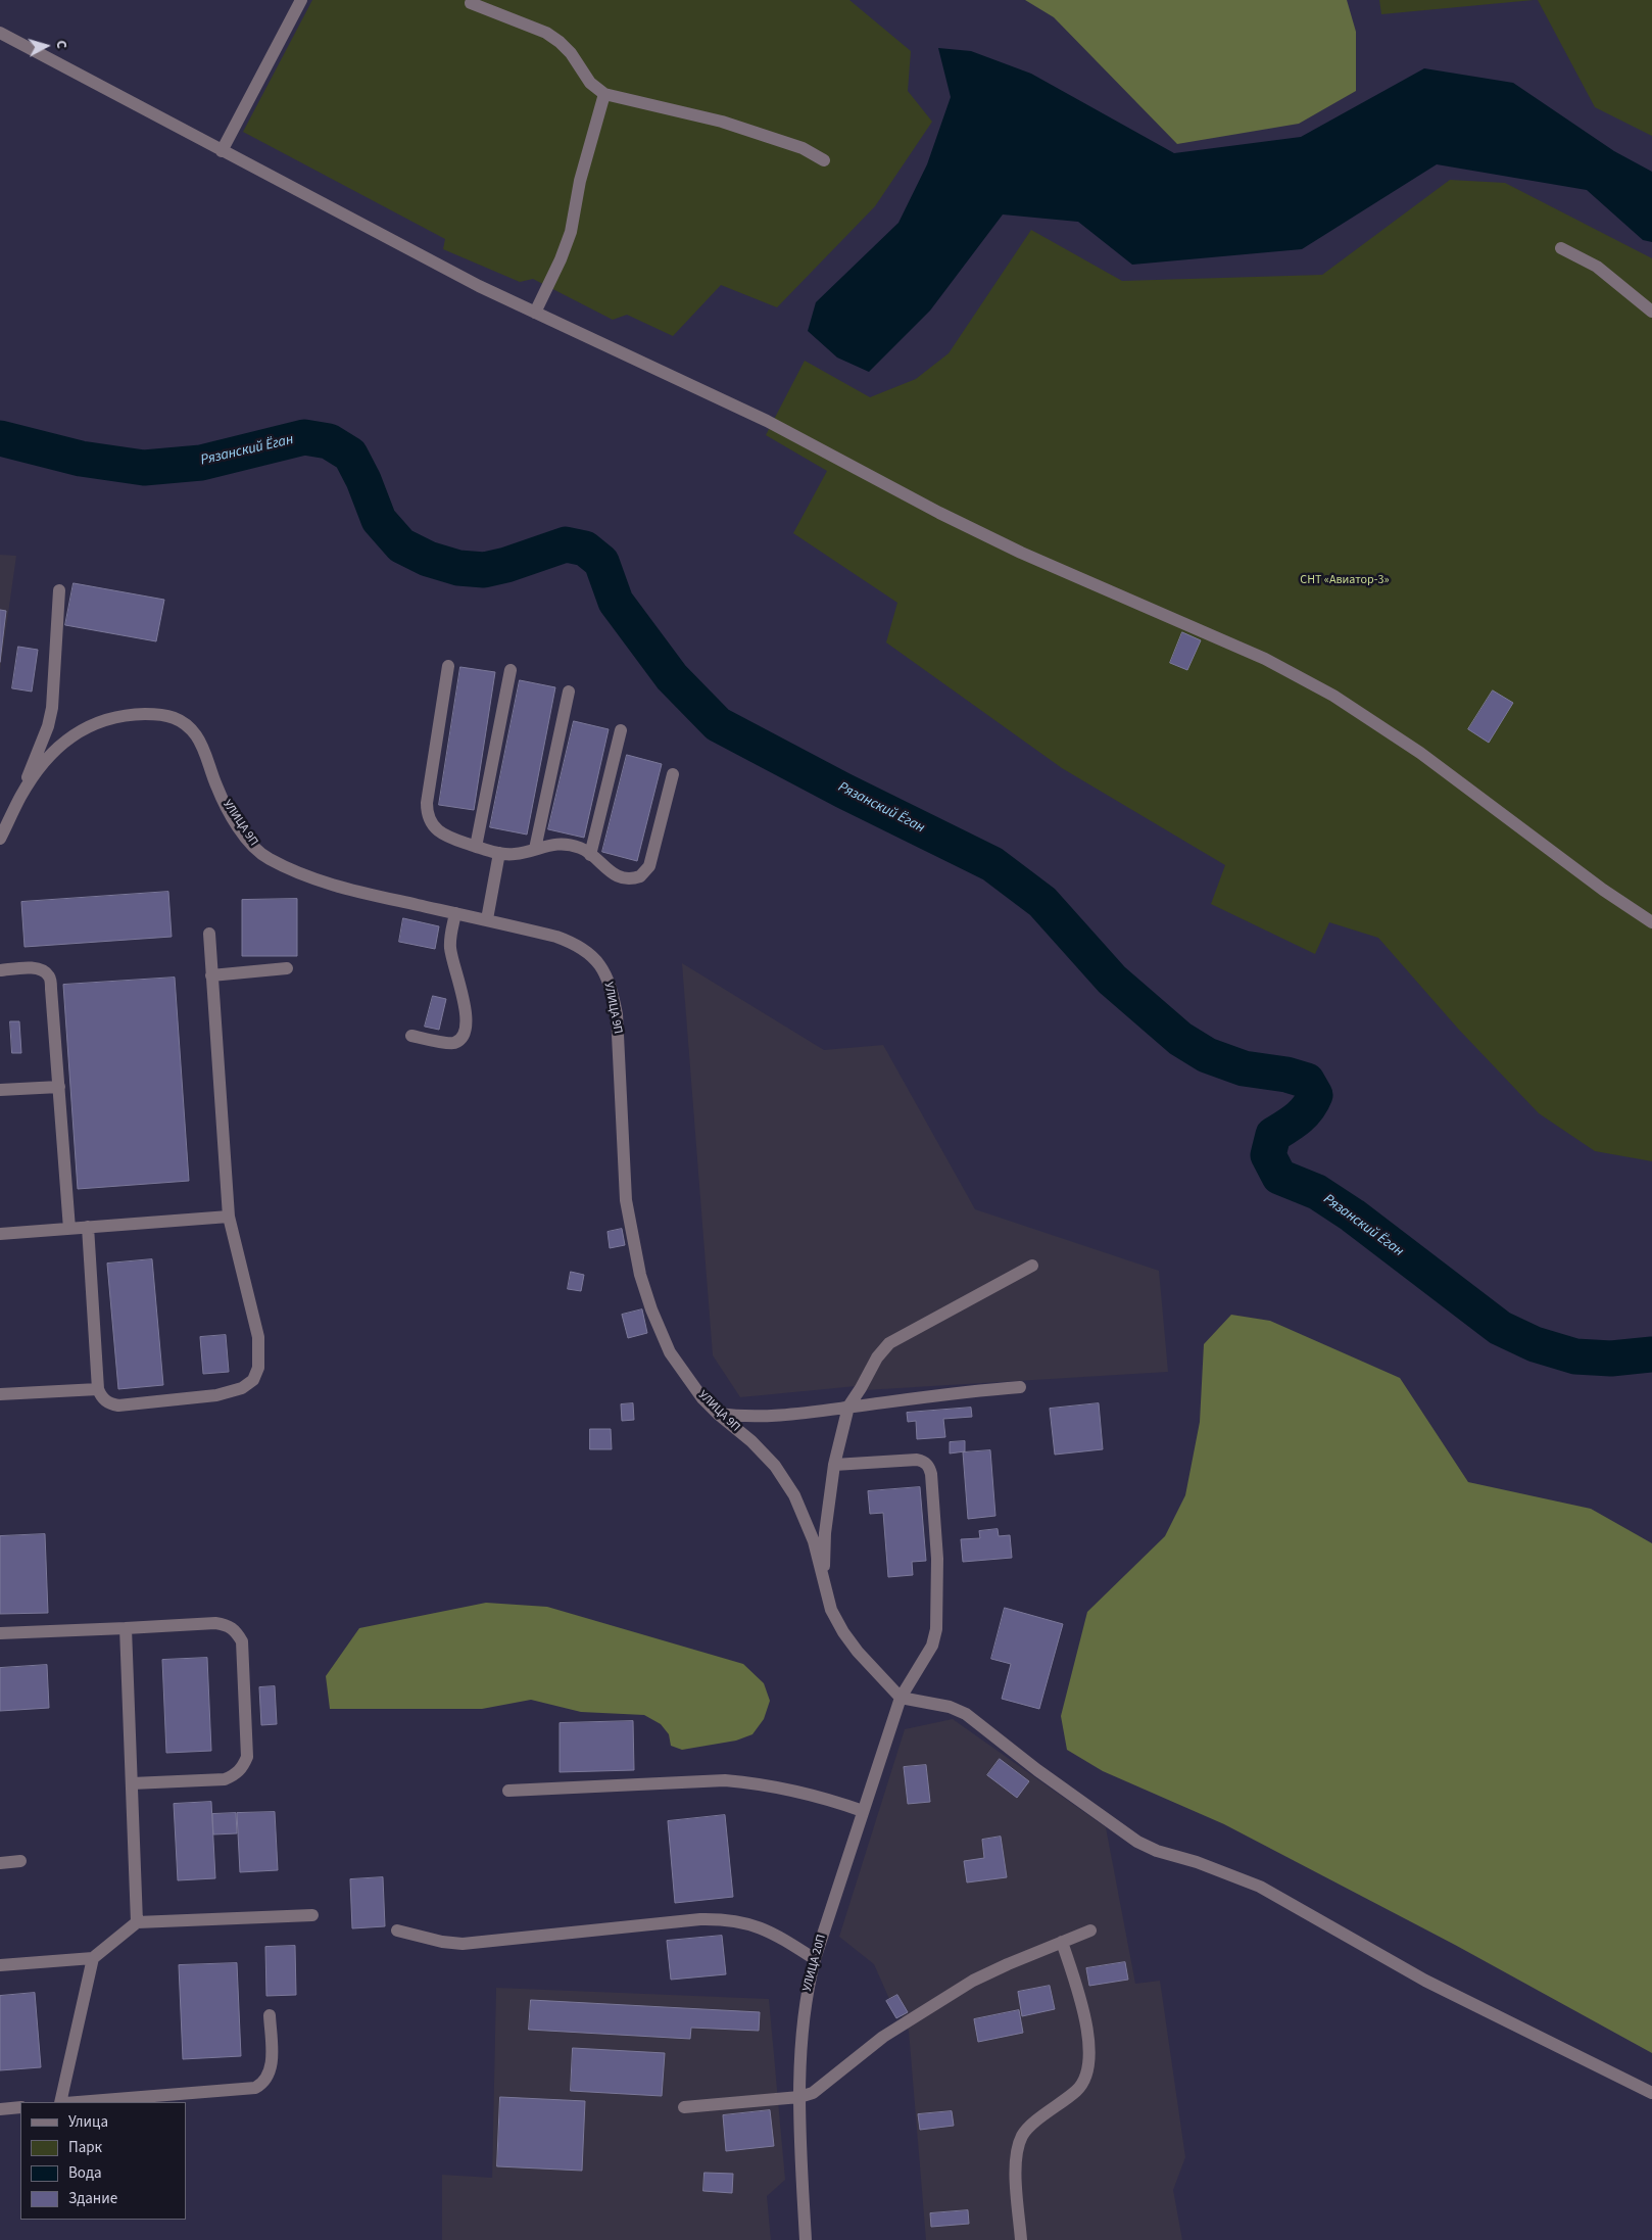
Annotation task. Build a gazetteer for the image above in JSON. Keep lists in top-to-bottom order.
{
  "streets": {
    "street": ["УЛИЦА 9П", "УЛИЦА 20П"]
  },
  "crossings": [
    ["УЛИЦА 9П", "УЛИЦА 20П"]
  ],
  "water": ["Рязанский Ёган"],
  "parks": ["СНТ «Авиатор-3»"],
  "legend": [
    "Улица",
    "Парк",
    "Вода",
    "Здание"
  ],
  "north": "right"
}
